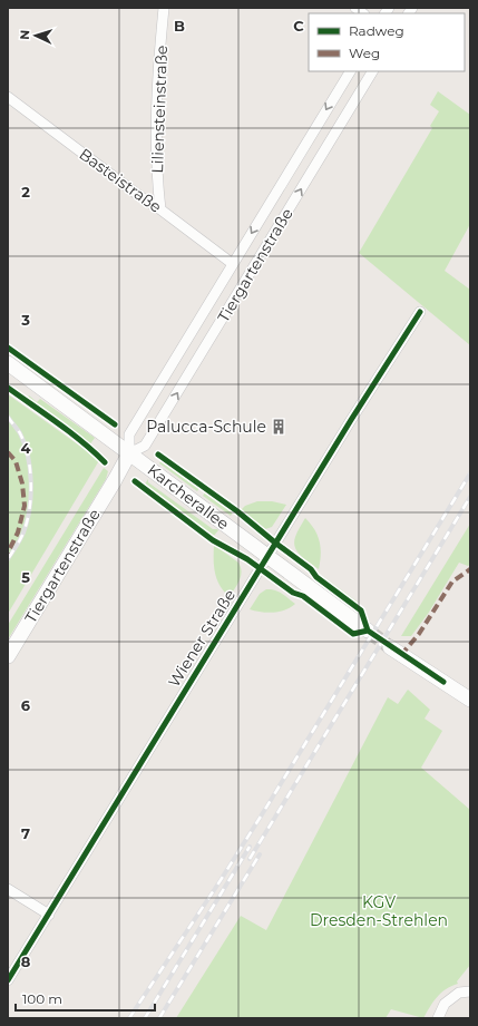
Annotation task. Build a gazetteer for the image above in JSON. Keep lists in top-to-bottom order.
{
  "streets": {
    "street": [
      "Liliensteinstraße",
      "Basteistraße",
      "Tiergartenstraße",
      "Karcherallee",
      "Wiener Straße"
    ]
  },
  "crossings": [
    ["Liliensteinstraße", "Basteistraße"],
    ["Basteistraße", "Tiergartenstraße"],
    ["Tiergartenstraße", "Karcherallee"],
    ["Karcherallee", "Wiener Straße"]
  ],
  "parks": ["KGV Dresden-Strehlen"],
  "places": {
    "building": ["Palucca-Schule"]
  },
  "legend": ["Radweg", "Weg"],
  "scale_bar": "100 m",
  "north": "left",
  "grid": {
    "columns": ["B", "C"],
    "rows": [
      "2",
      "3",
      "4",
      "5",
      "6",
      "7",
      "8"
    ]
  }
}
